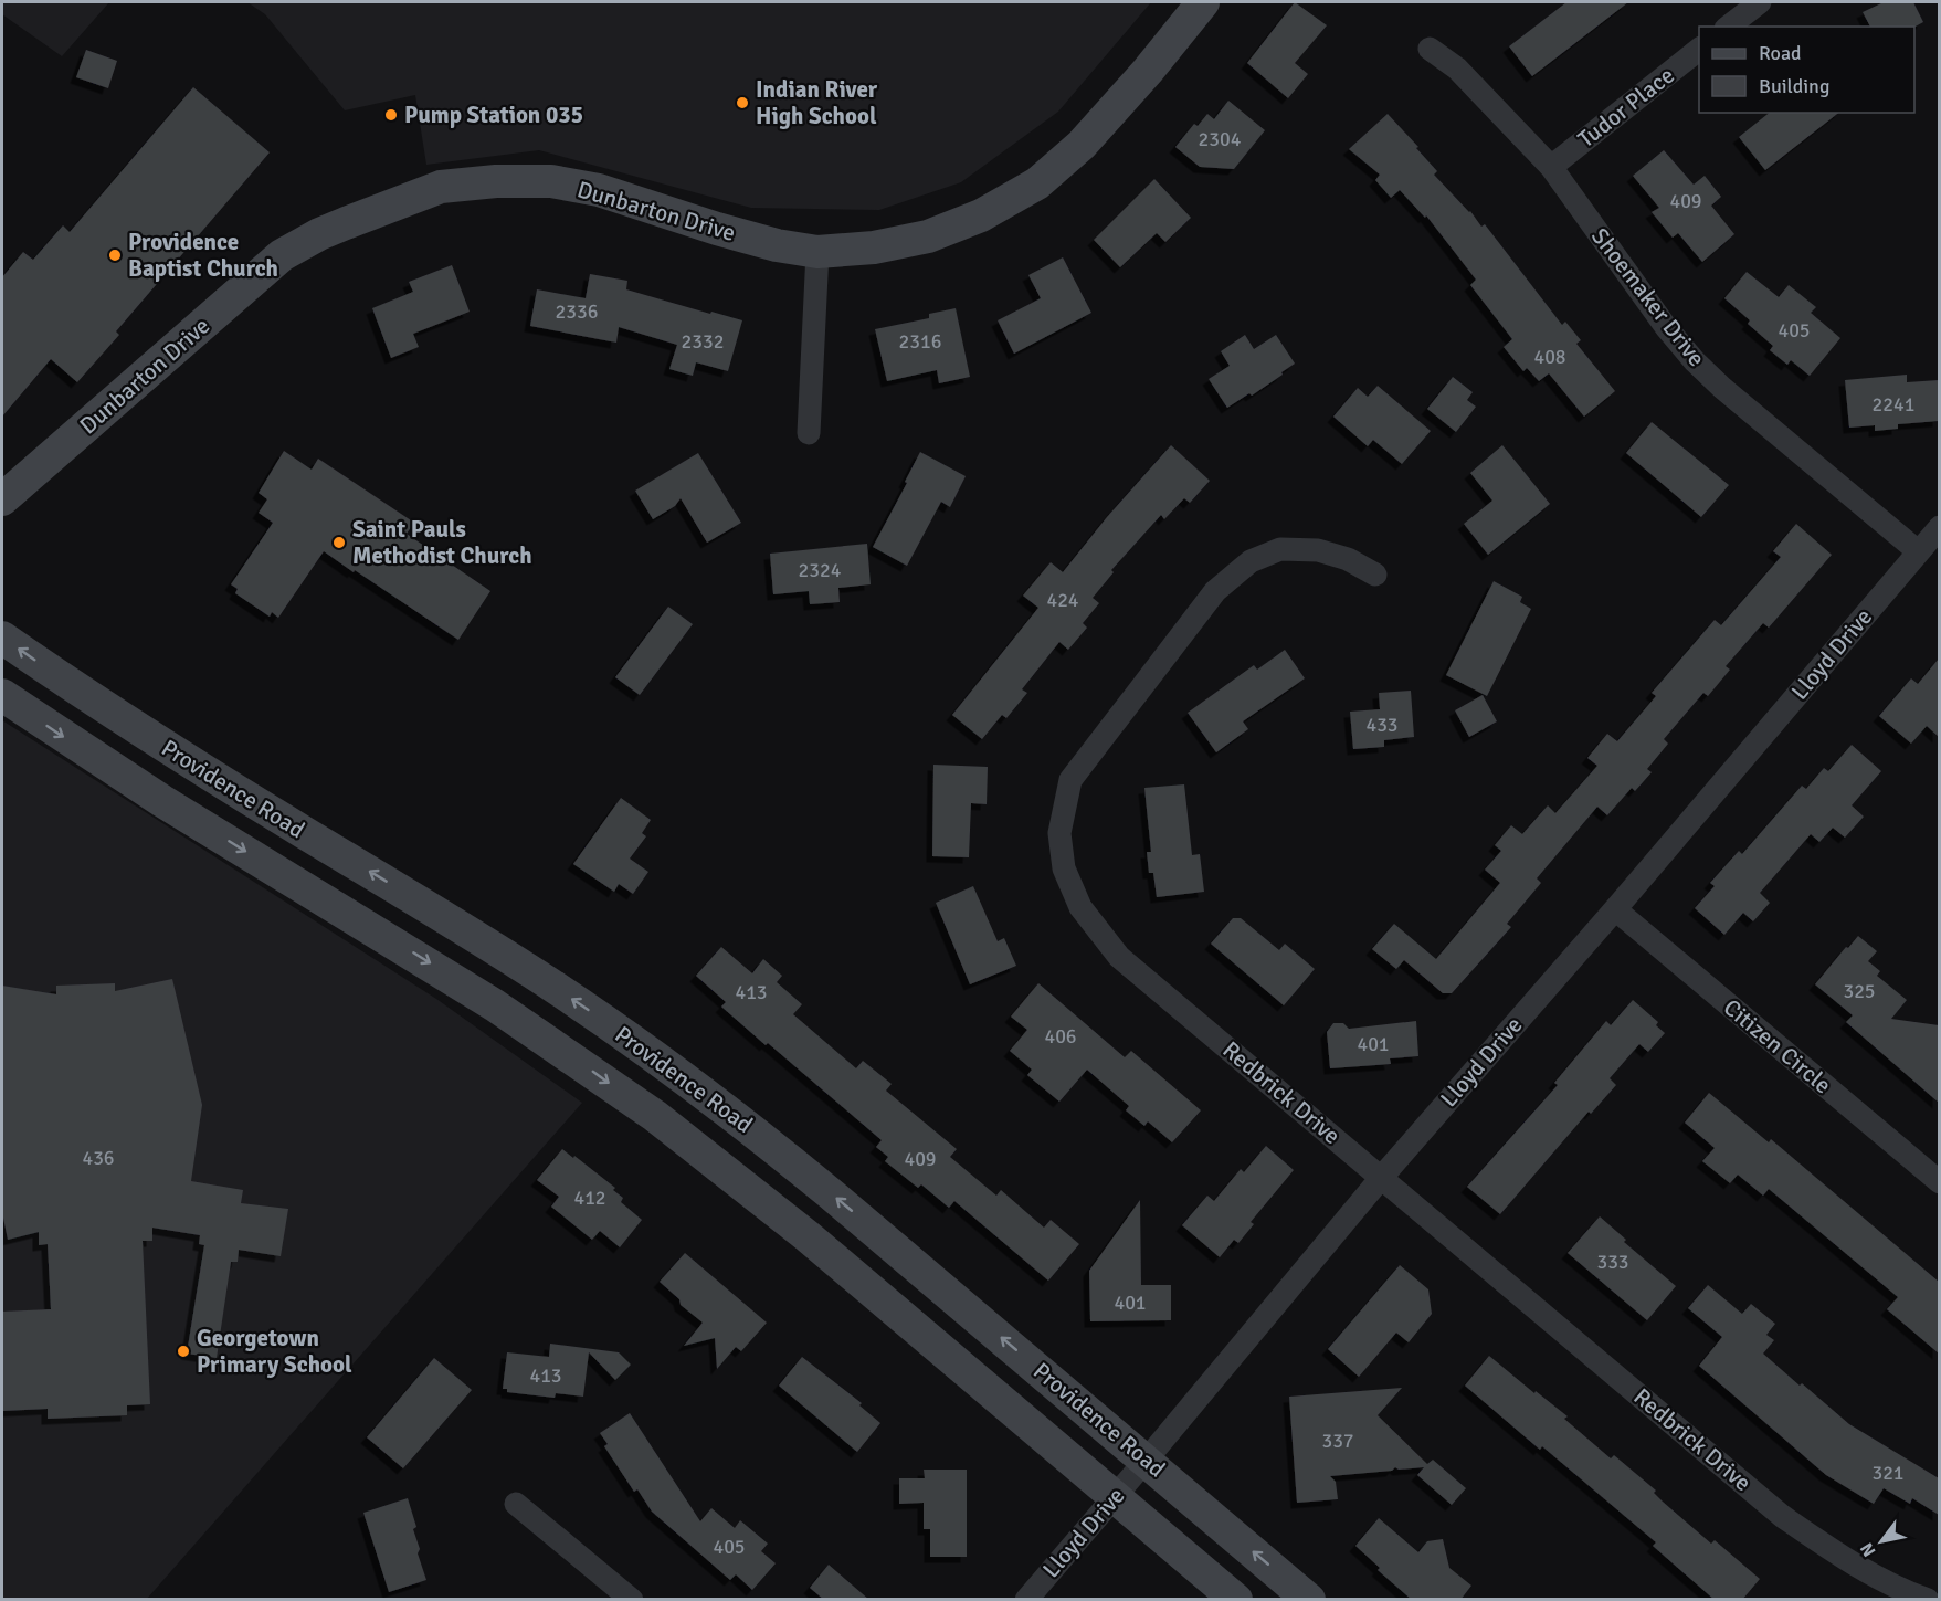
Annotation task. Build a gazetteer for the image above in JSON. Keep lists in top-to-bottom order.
{
  "streets": {
    "main road": ["Dunbarton Drive", "Providence Road"],
    "street": [
      "Tudor Place",
      "Shoemaker Drive",
      "Lloyd Drive",
      "Citizen Circle",
      "Redbrick Drive"
    ]
  },
  "crossings": [
    ["Tudor Place", "Shoemaker Drive"],
    ["Shoemaker Drive", "Lloyd Drive"],
    ["Lloyd Drive", "Providence Road"],
    ["Lloyd Drive", "Citizen Circle"],
    ["Lloyd Drive", "Redbrick Drive"]
  ],
  "places": [
    "Indian River High School",
    "Pump Station 035",
    "Providence Baptist Church",
    "Saint Pauls Methodist Church",
    "Georgetown Primary School"
  ],
  "house_numbers": [
    "2304",
    "409",
    "2336",
    "405",
    "2332",
    "2316",
    "408",
    "2241",
    "2324",
    "424",
    "433",
    "325",
    "413",
    "406",
    "401",
    "436",
    "409",
    "412",
    "333",
    "401",
    "413",
    "337",
    "321",
    "405"
  ],
  "legend": ["Road", "Building"],
  "north": "bottom left"
}
